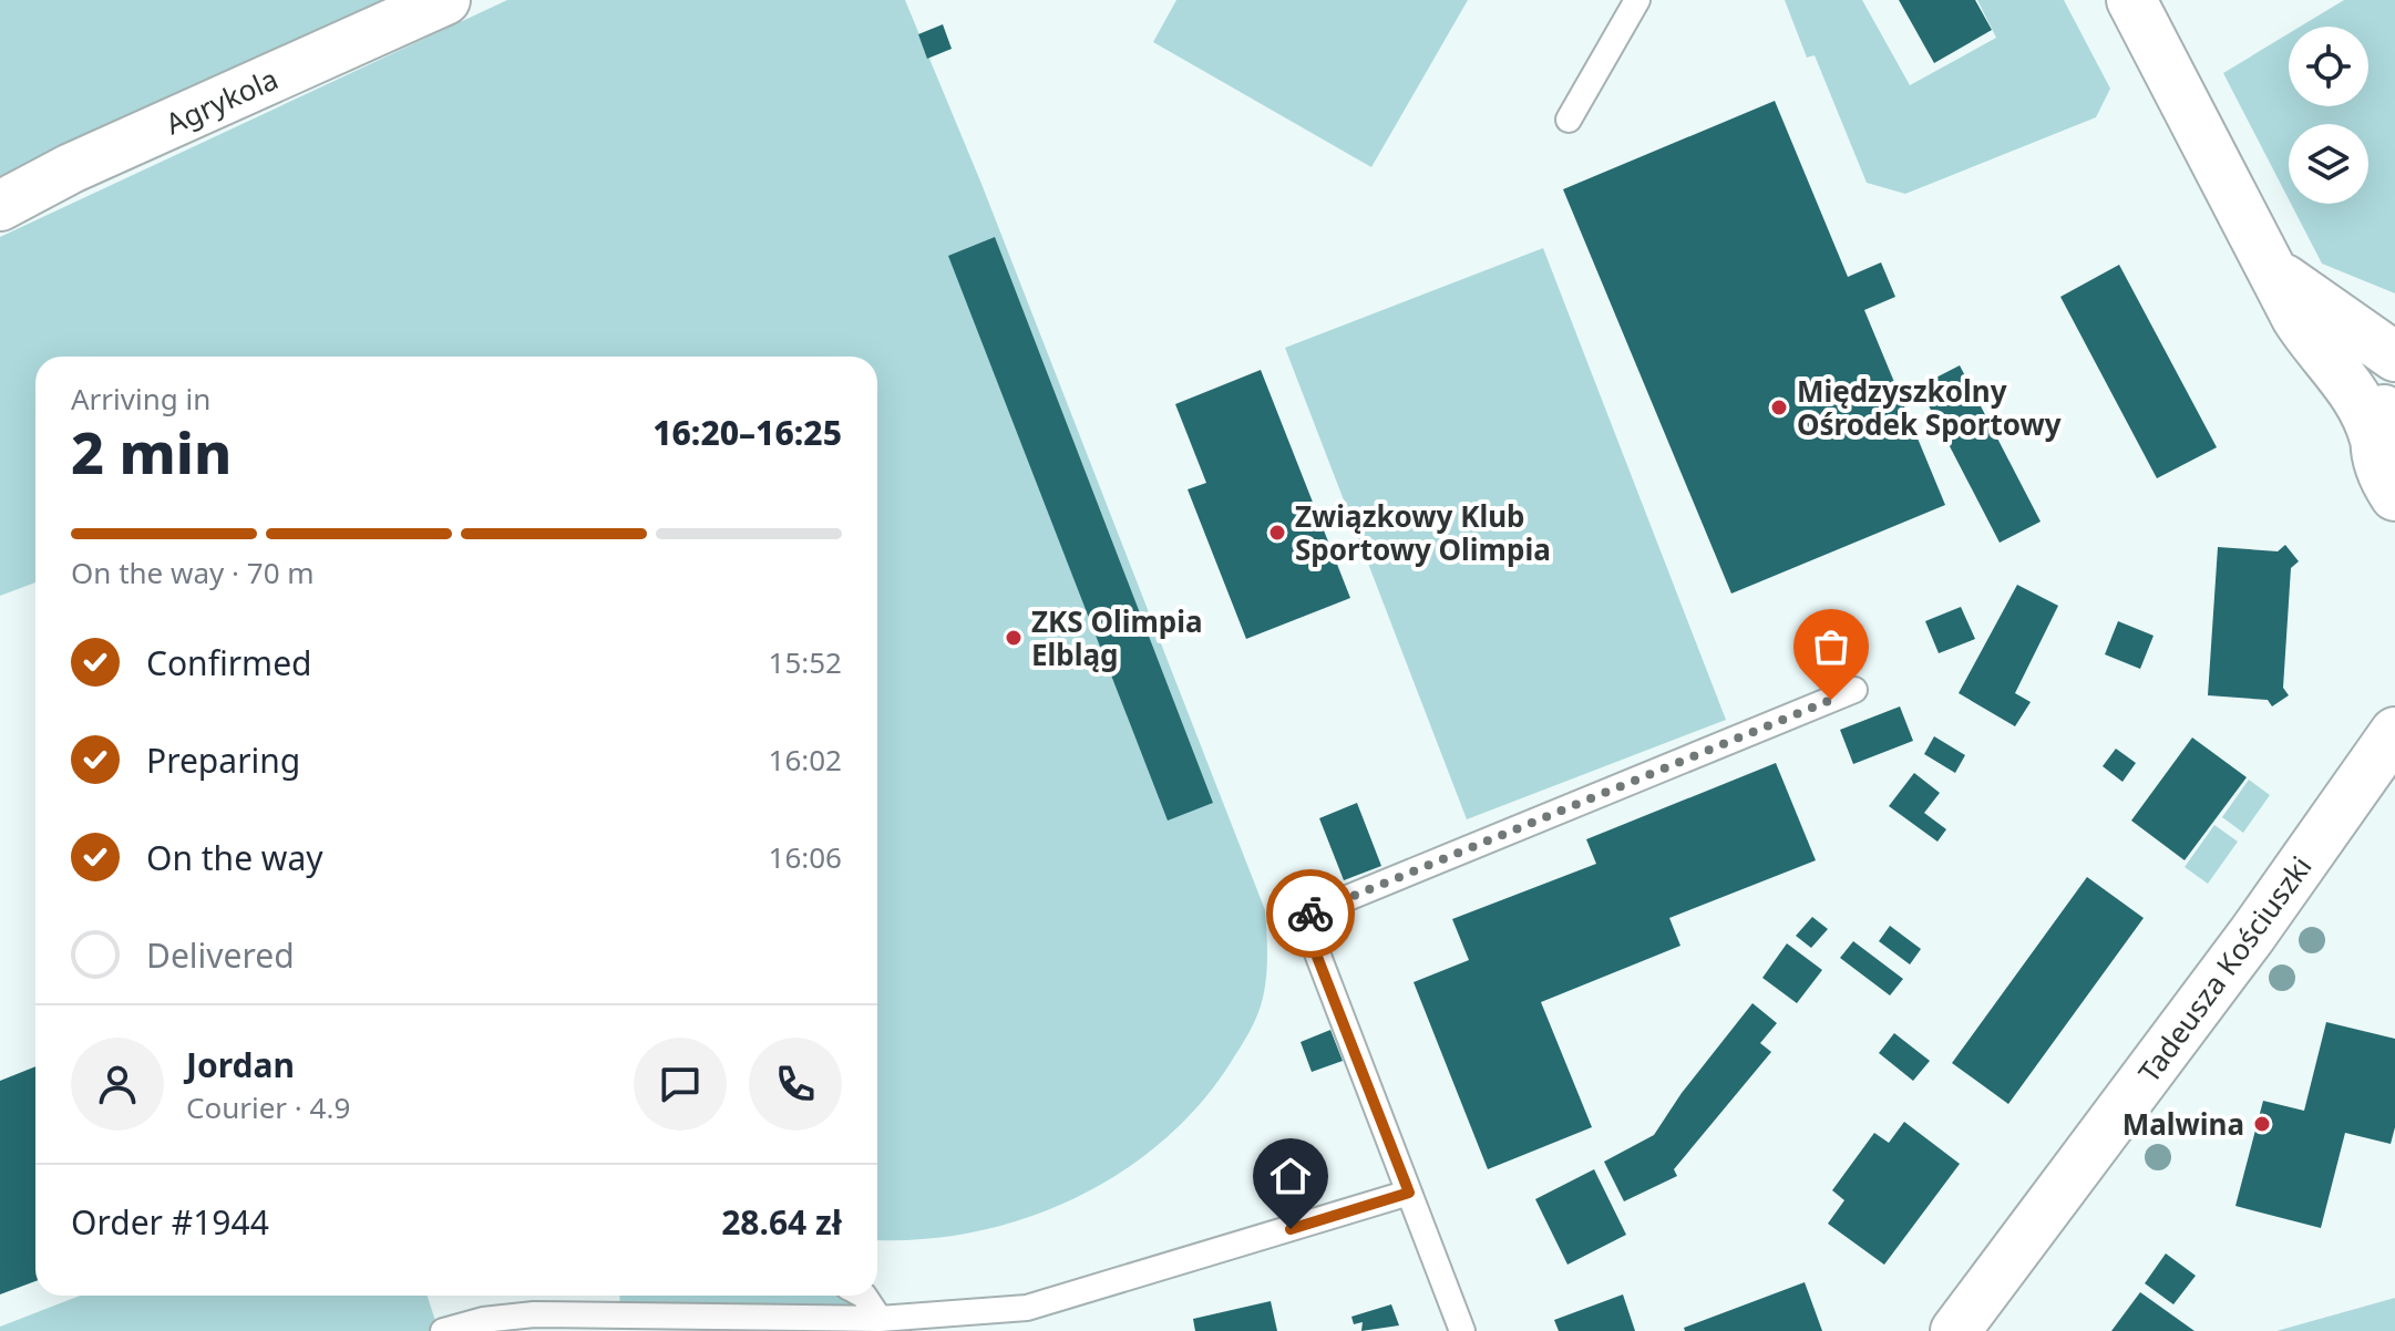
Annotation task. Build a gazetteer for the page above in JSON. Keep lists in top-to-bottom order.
{
  "streets": {
    "street": ["Agrykola", "Tadeusza Kościuszki"]
  },
  "places": [
    "Międzyszkolny Ośrodek Sportowy",
    "Związkowy Klub Sportowy Olimpia",
    "ZKS Olimpia Elbląg",
    "Malwina"
  ],
  "page": {
    "heading": ["2 min", "Arriving in", "16:20–16:25"],
    "panel": [
      "Jordan",
      "Courier · 4.9",
      "Order #1944",
      "28.64 zł"
    ],
    "bar": "On the way · 70 m",
    "list": [
      ["Confirmed", "15:52"],
      ["Preparing", "16:02"],
      ["On the way", "16:06"],
      "Delivered"
    ]
  }
}
